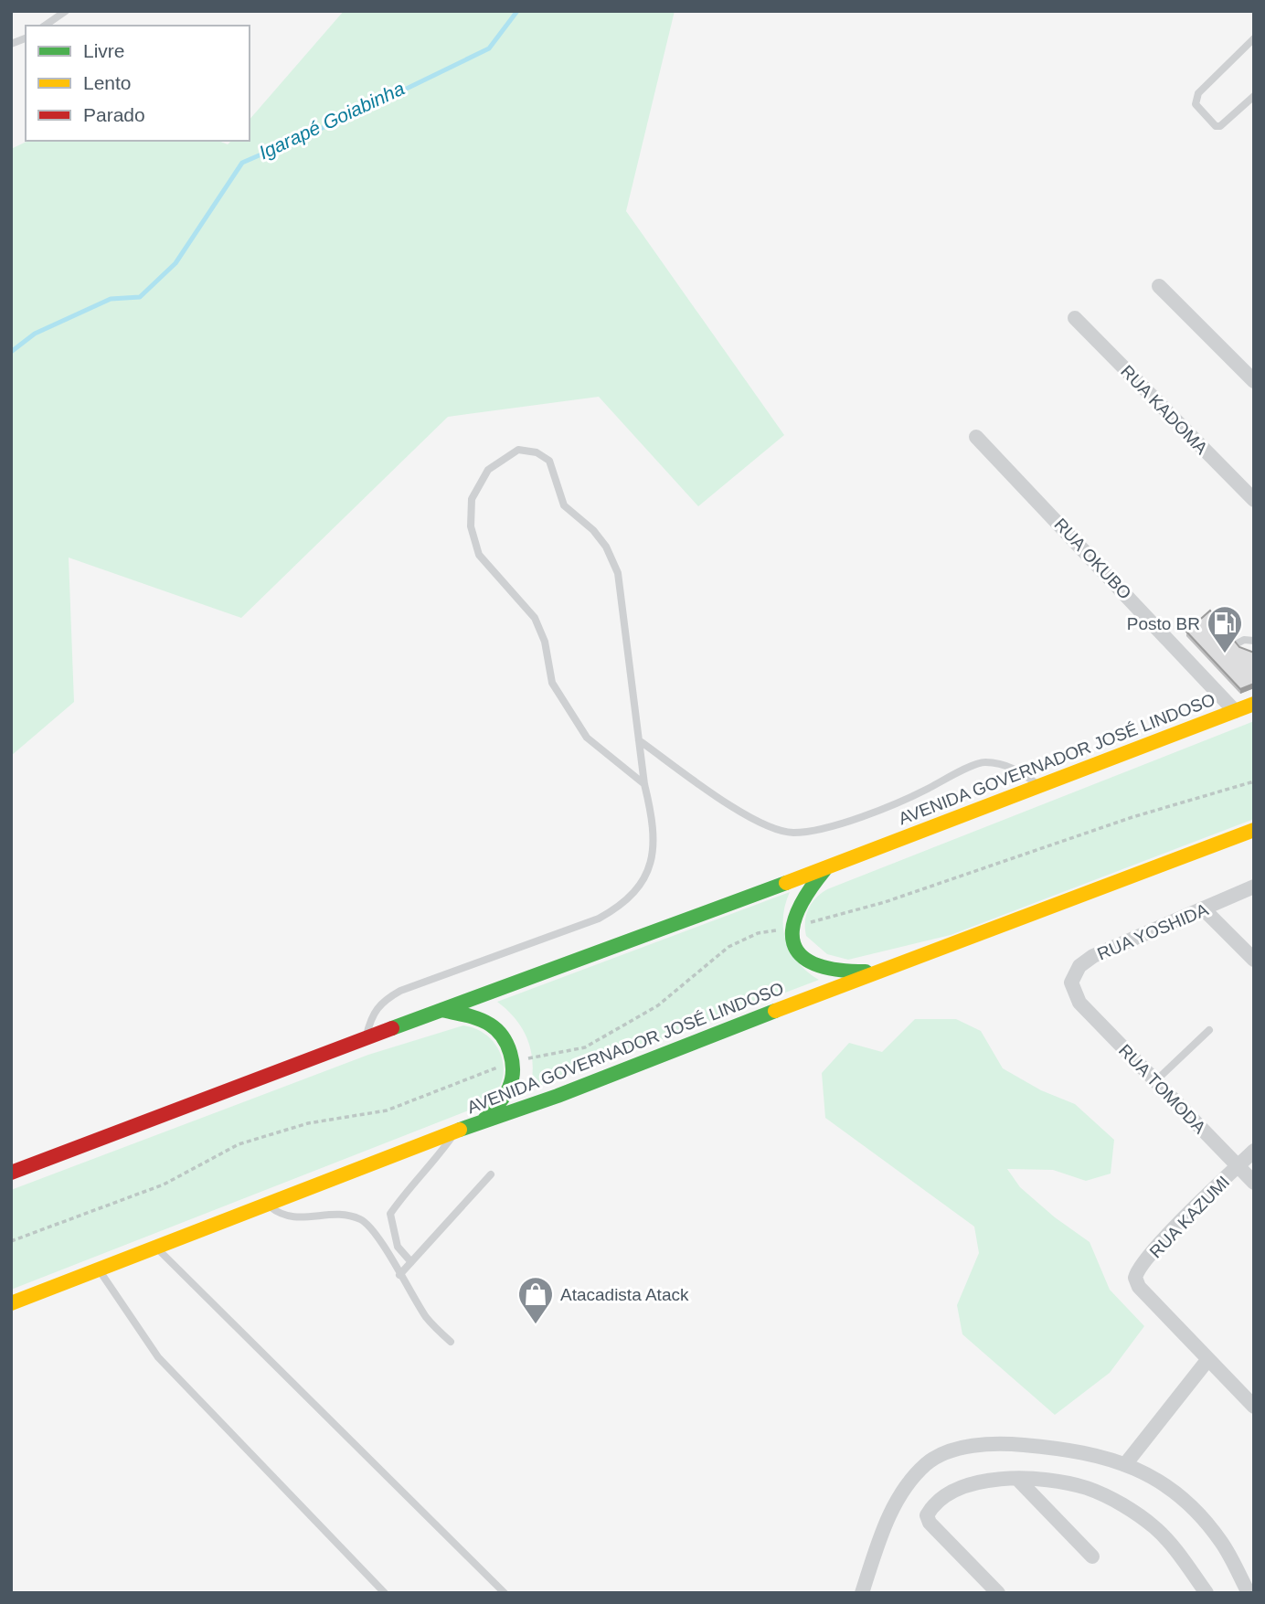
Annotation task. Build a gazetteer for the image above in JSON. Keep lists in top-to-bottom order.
{
  "streets": {
    "main road": ["AVENIDA GOVERNADOR JOSÉ LINDOSO"],
    "street": [
      "RUA KADOMA",
      "RUA OKUBO",
      "RUA YOSHIDA",
      "RUA TOMODA",
      "RUA KAZUMI"
    ]
  },
  "crossings": [
    ["RUA OKUBO", "AVENIDA GOVERNADOR JOSÉ LINDOSO"],
    ["RUA YOSHIDA", "RUA TOMODA"],
    ["RUA TOMODA", "RUA KAZUMI"]
  ],
  "water": ["Igarapé Goiabinha"],
  "places": {
    "fuel station": ["Posto BR"],
    "shop": ["Atacadista Atack"]
  },
  "legend": ["Livre", "Lento", "Parado"]
}
